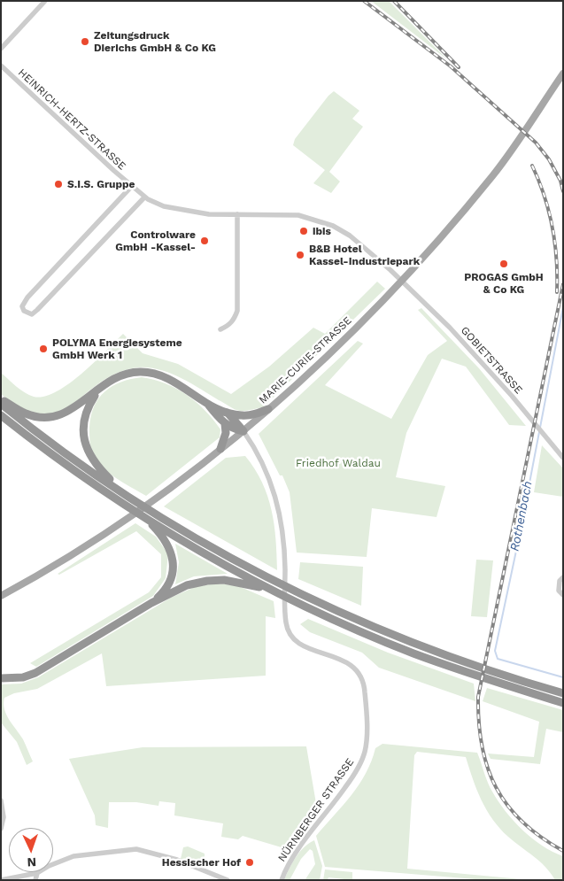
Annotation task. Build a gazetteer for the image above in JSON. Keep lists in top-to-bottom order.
{
  "streets": {
    "main road": ["MARIE-CURIE-STRASSE"],
    "street": ["HEINRICH-HERTZ-STRASSE", "GOBIETSTRASSE", "NÜRNBERGER STRASSE"]
  },
  "crossings": [
    ["HEINRICH-HERTZ-STRASSE", "MARIE-CURIE-STRASSE"],
    ["HEINRICH-HERTZ-STRASSE", "GOBIETSTRASSE"],
    ["MARIE-CURIE-STRASSE", "GOBIETSTRASSE"],
    ["MARIE-CURIE-STRASSE", "NÜRNBERGER STRASSE"]
  ],
  "water": ["Rothenbach"],
  "parks": ["Friedhof Waldau"],
  "places": [
    "Zeitungsdruck Dierichs GmbH & Co KG",
    "S.I.S. Gruppe",
    "ibis",
    "Controlware GmbH -Kassel-",
    "B&B Hotel Kassel-Industriepark",
    "PROGAS GmbH & Co KG",
    "POLYMA Energiesysteme GmbH Werk 1",
    "Hessischer Hof"
  ],
  "north": "bottom"
}
